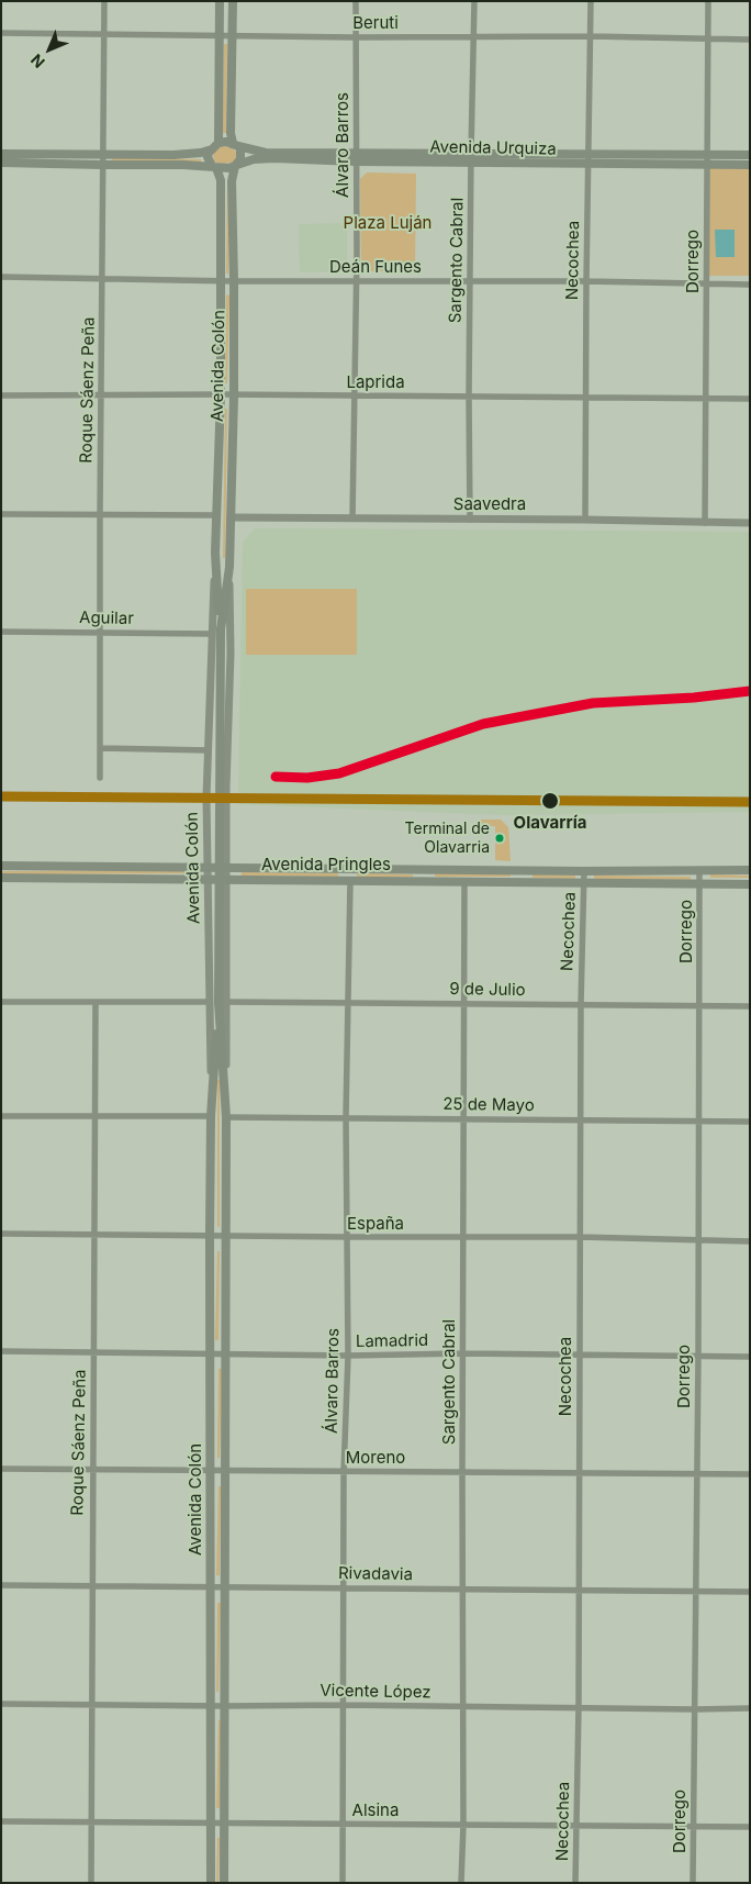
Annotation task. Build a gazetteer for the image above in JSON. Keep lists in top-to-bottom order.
{
  "streets": {
    "main road": ["Avenida Urquiza", "Avenida Colón", "Avenida Pringles"],
    "street": [
      "Beruti",
      "Álvaro Barros",
      "Sargento Cabral",
      "Necochea",
      "Dorrego",
      "Deán Funes",
      "Laprida",
      "Roque Sáenz Peña",
      "Saavedra",
      "Aguilar",
      "9 de Julio",
      "25 de Mayo",
      "España",
      "Lamadrid",
      "Moreno",
      "Rivadavia",
      "Vicente López",
      "Alsina"
    ]
  },
  "crossings": [
    ["Beruti", "Álvaro Barros"],
    ["Beruti", "Sargento Cabral"],
    ["Beruti", "Necochea"],
    ["Beruti", "Dorrego"],
    ["Beruti", "Roque Sáenz Peña"],
    ["Álvaro Barros", "Avenida Urquiza"],
    ["Álvaro Barros", "Deán Funes"],
    ["Álvaro Barros", "Laprida"],
    ["Álvaro Barros", "Saavedra"],
    ["Álvaro Barros", "Avenida Pringles"],
    ["Álvaro Barros", "9 de Julio"],
    ["Álvaro Barros", "25 de Mayo"],
    ["Álvaro Barros", "España"],
    ["Álvaro Barros", "Lamadrid"],
    ["Álvaro Barros", "Moreno"],
    ["Álvaro Barros", "Rivadavia"],
    ["Álvaro Barros", "Vicente López"],
    ["Álvaro Barros", "Alsina"],
    ["Avenida Urquiza", "Sargento Cabral"],
    ["Avenida Urquiza", "Necochea"],
    ["Avenida Urquiza", "Dorrego"],
    ["Avenida Urquiza", "Avenida Colón"],
    ["Sargento Cabral", "Deán Funes"],
    ["Sargento Cabral", "Laprida"],
    ["Sargento Cabral", "Saavedra"],
    ["Sargento Cabral", "Avenida Pringles"],
    ["Sargento Cabral", "9 de Julio"],
    ["Sargento Cabral", "25 de Mayo"],
    ["Sargento Cabral", "España"],
    ["Sargento Cabral", "Lamadrid"],
    ["Sargento Cabral", "Moreno"],
    ["Sargento Cabral", "Rivadavia"],
    ["Sargento Cabral", "Vicente López"],
    ["Sargento Cabral", "Alsina"],
    ["Necochea", "Deán Funes"],
    ["Necochea", "Laprida"],
    ["Necochea", "Saavedra"],
    ["Necochea", "Avenida Pringles"],
    ["Necochea", "9 de Julio"],
    ["Necochea", "25 de Mayo"],
    ["Necochea", "España"],
    ["Necochea", "Lamadrid"],
    ["Necochea", "Moreno"],
    ["Necochea", "Rivadavia"],
    ["Necochea", "Vicente López"],
    ["Necochea", "Alsina"],
    ["Dorrego", "Deán Funes"],
    ["Dorrego", "Laprida"],
    ["Dorrego", "Saavedra"],
    ["Dorrego", "Avenida Pringles"],
    ["Dorrego", "9 de Julio"],
    ["Dorrego", "25 de Mayo"],
    ["Dorrego", "España"],
    ["Dorrego", "Lamadrid"],
    ["Dorrego", "Moreno"],
    ["Dorrego", "Rivadavia"],
    ["Dorrego", "Vicente López"],
    ["Dorrego", "Alsina"],
    ["Deán Funes", "Avenida Colón"],
    ["Deán Funes", "Roque Sáenz Peña"],
    ["Avenida Colón", "Laprida"],
    ["Avenida Colón", "Saavedra"],
    ["Avenida Colón", "Aguilar"],
    ["Avenida Colón", "Avenida Pringles"],
    ["Avenida Colón", "9 de Julio"],
    ["Avenida Colón", "25 de Mayo"],
    ["Avenida Colón", "España"],
    ["Avenida Colón", "Lamadrid"],
    ["Avenida Colón", "Moreno"],
    ["Avenida Colón", "Rivadavia"],
    ["Avenida Colón", "Vicente López"],
    ["Avenida Colón", "Alsina"],
    ["Laprida", "Roque Sáenz Peña"],
    ["Roque Sáenz Peña", "Aguilar"],
    ["Roque Sáenz Peña", "9 de Julio"],
    ["Roque Sáenz Peña", "España"],
    ["Roque Sáenz Peña", "Lamadrid"],
    ["Roque Sáenz Peña", "Moreno"],
    ["Roque Sáenz Peña", "Rivadavia"],
    ["Roque Sáenz Peña", "Vicente López"],
    ["Roque Sáenz Peña", "Alsina"]
  ],
  "parks": ["Plaza Luján"],
  "places": ["Olavarría", "Terminal de Olavarria"],
  "north": "bottom left"
}
